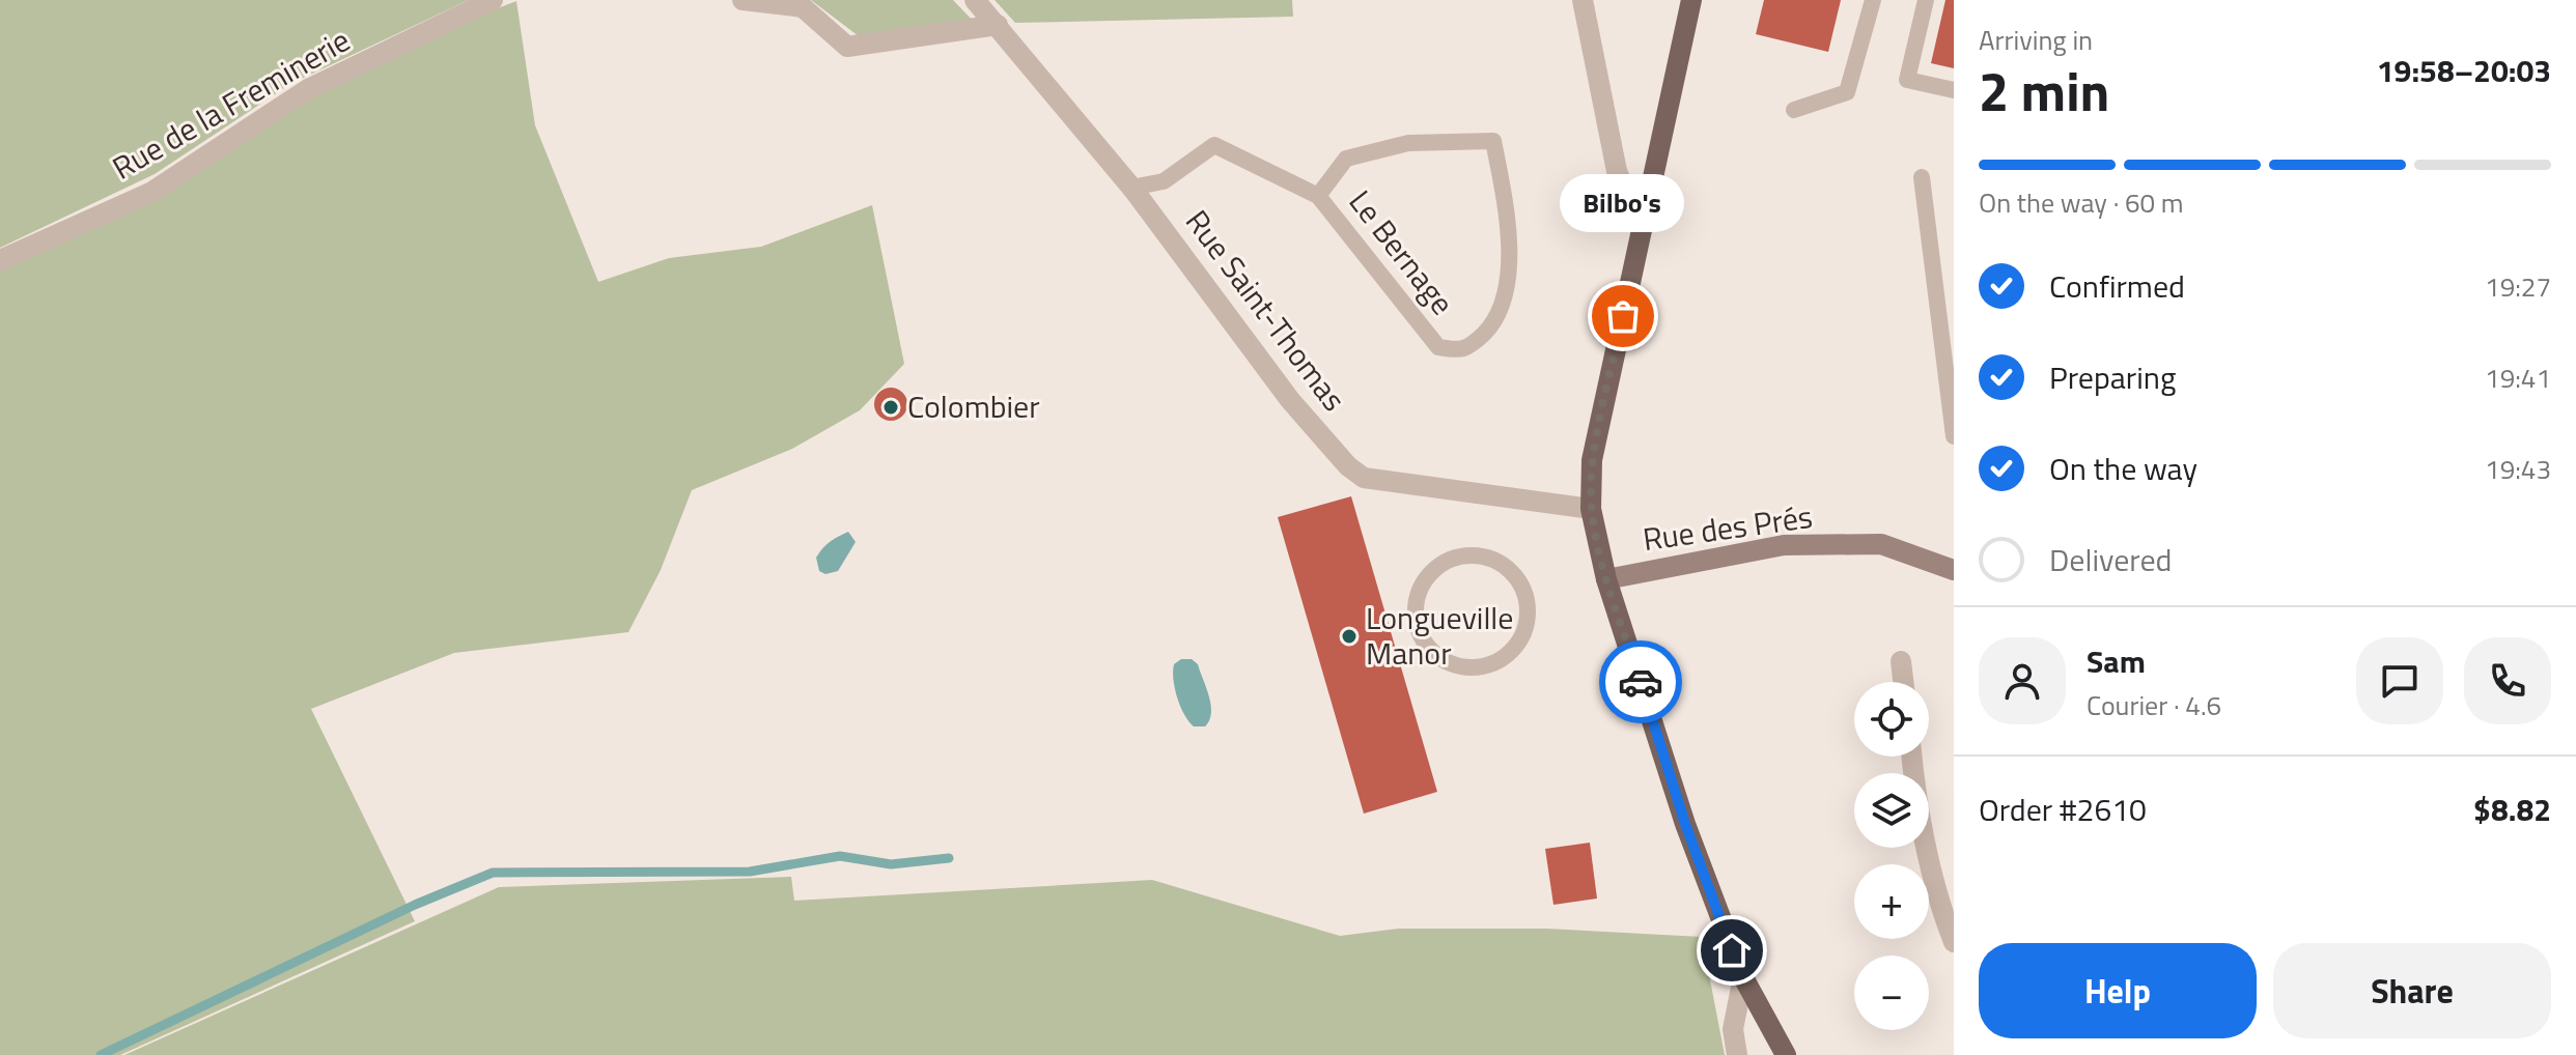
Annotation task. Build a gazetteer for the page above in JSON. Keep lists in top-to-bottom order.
{
  "streets": {
    "main road": ["Rue des Prés"],
    "street": ["Rue de la Freminerie", "Rue Saint-Thomas"],
    "lane": ["Le Bernage"]
  },
  "crossings": [
    ["Le Bernage", "Rue Saint-Thomas"]
  ],
  "places": ["Bilbo's", "Colombier", "Longueville Manor"],
  "page": {
    "heading": ["2 min", "Arriving in", "19:58–20:03"],
    "panel": [
      "Sam",
      "Courier · 4.6",
      "Order #2610",
      "$8.82"
    ],
    "bar": "On the way · 60 m",
    "bubble": "Bilbo's",
    "list": [
      ["Confirmed", "19:27"],
      ["Preparing", "19:41"],
      ["On the way", "19:43"],
      "Delivered"
    ],
    "map_buttons": ["+", "−"],
    "buttons": ["Help", "Share"]
  }
}
